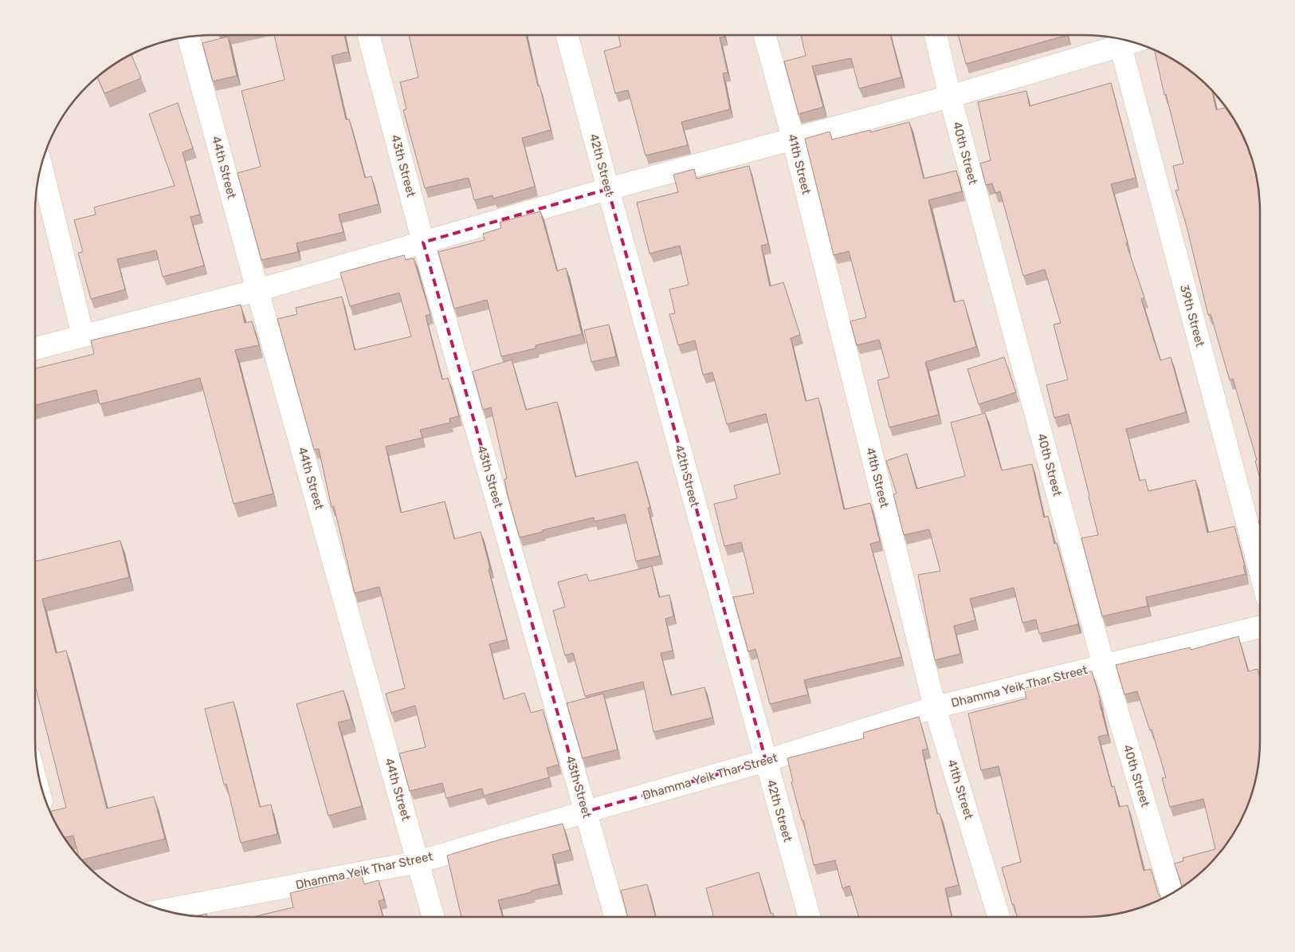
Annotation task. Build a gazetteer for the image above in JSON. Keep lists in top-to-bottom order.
{
  "streets": {
    "street": [
      "40th Street",
      "41th Street",
      "42th Street",
      "43th Street",
      "44th Street",
      "39th Street",
      "Dhamma Yeik Thar Street"
    ]
  },
  "crossings": [
    ["40th Street", "Dhamma Yeik Thar Street"],
    ["41th Street", "Dhamma Yeik Thar Street"],
    ["42th Street", "Dhamma Yeik Thar Street"],
    ["43th Street", "Dhamma Yeik Thar Street"],
    ["44th Street", "Dhamma Yeik Thar Street"]
  ]
}
